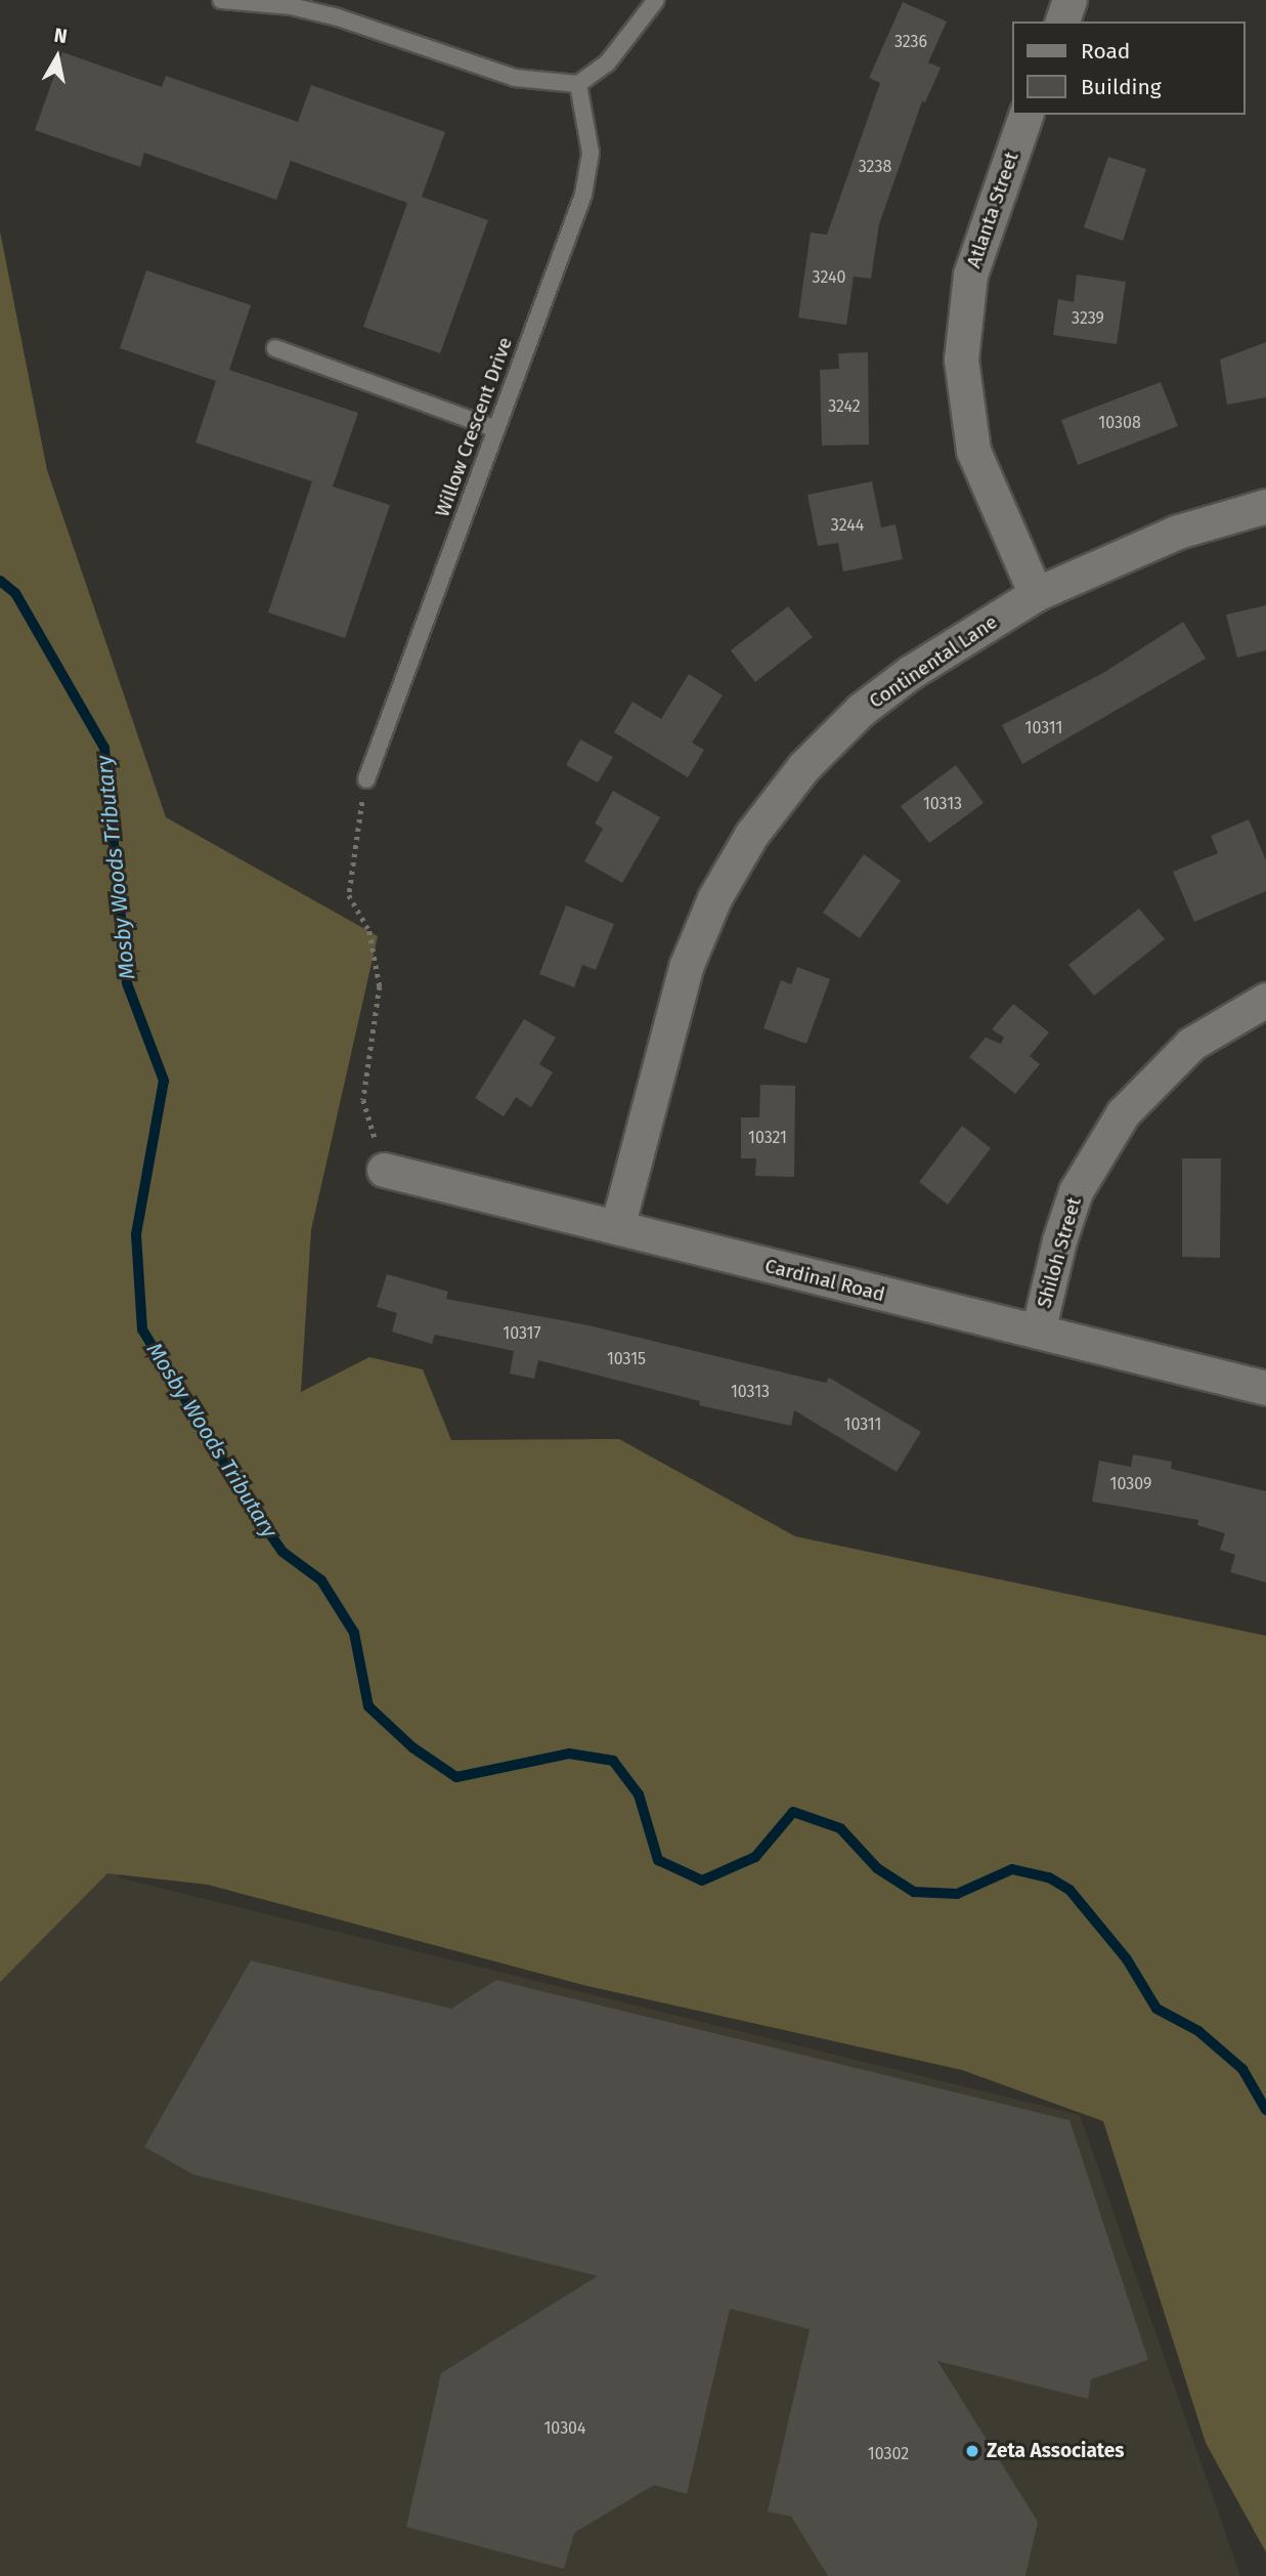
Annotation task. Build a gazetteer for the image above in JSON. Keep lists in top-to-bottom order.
{
  "streets": {
    "street": [
      "Atlanta Street",
      "Continental Lane",
      "Shiloh Street",
      "Cardinal Road"
    ],
    "lane": ["Willow Crescent Drive"]
  },
  "crossings": [
    ["Atlanta Street", "Continental Lane"],
    ["Continental Lane", "Cardinal Road"],
    ["Shiloh Street", "Cardinal Road"]
  ],
  "water": ["Mosby Woods Tributary"],
  "places": ["Zeta Associates"],
  "house_numbers": [
    "3236",
    "3238",
    "3240",
    "3239",
    "3242",
    "10308",
    "3244",
    "10311",
    "10313",
    "10321",
    "10317",
    "10315",
    "10313",
    "10311",
    "10309",
    "10304",
    "10302"
  ],
  "legend": ["Road", "Building"],
  "north": "top"
}
